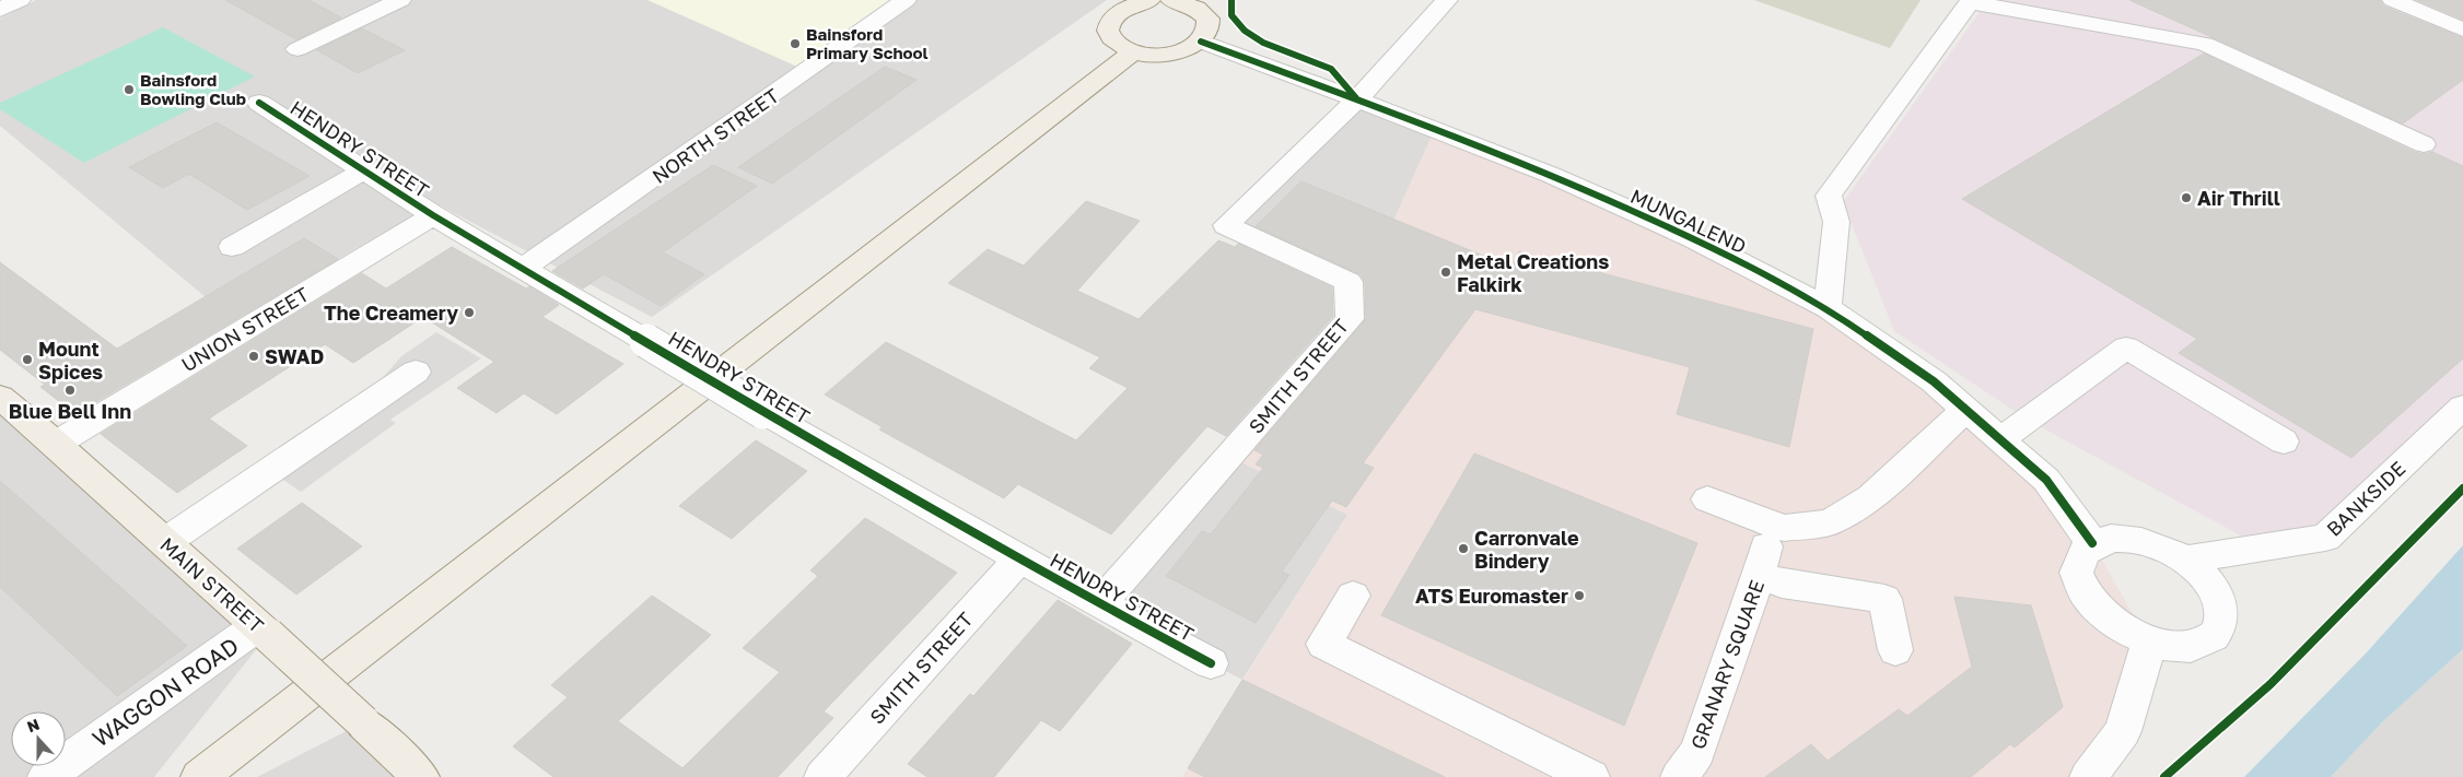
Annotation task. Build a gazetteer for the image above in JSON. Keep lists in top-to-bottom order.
{
  "streets": {
    "main road": ["MAIN STREET"],
    "street": [
      "NORTH STREET",
      "HENDRY STREET",
      "MUNGALEND",
      "UNION STREET",
      "SMITH STREET",
      "BANKSIDE",
      "GRANARY SQUARE",
      "WAGGON ROAD"
    ]
  },
  "crossings": [
    ["NORTH STREET", "HENDRY STREET"],
    ["HENDRY STREET", "UNION STREET"],
    ["HENDRY STREET", "SMITH STREET"],
    ["MUNGALEND", "SMITH STREET"],
    ["MUNGALEND", "BANKSIDE"],
    ["UNION STREET", "MAIN STREET"],
    ["MAIN STREET", "WAGGON ROAD"]
  ],
  "places": [
    "Bainsford Primary School",
    "Bainsford Bowling Club",
    "Air Thrill",
    "Metal Creations Falkirk",
    "The Creamery",
    "SWAD",
    "Mount Spices",
    "Blue Bell Inn",
    "Carronvale Bindery",
    "ATS Euromaster"
  ],
  "north": "top"
}
